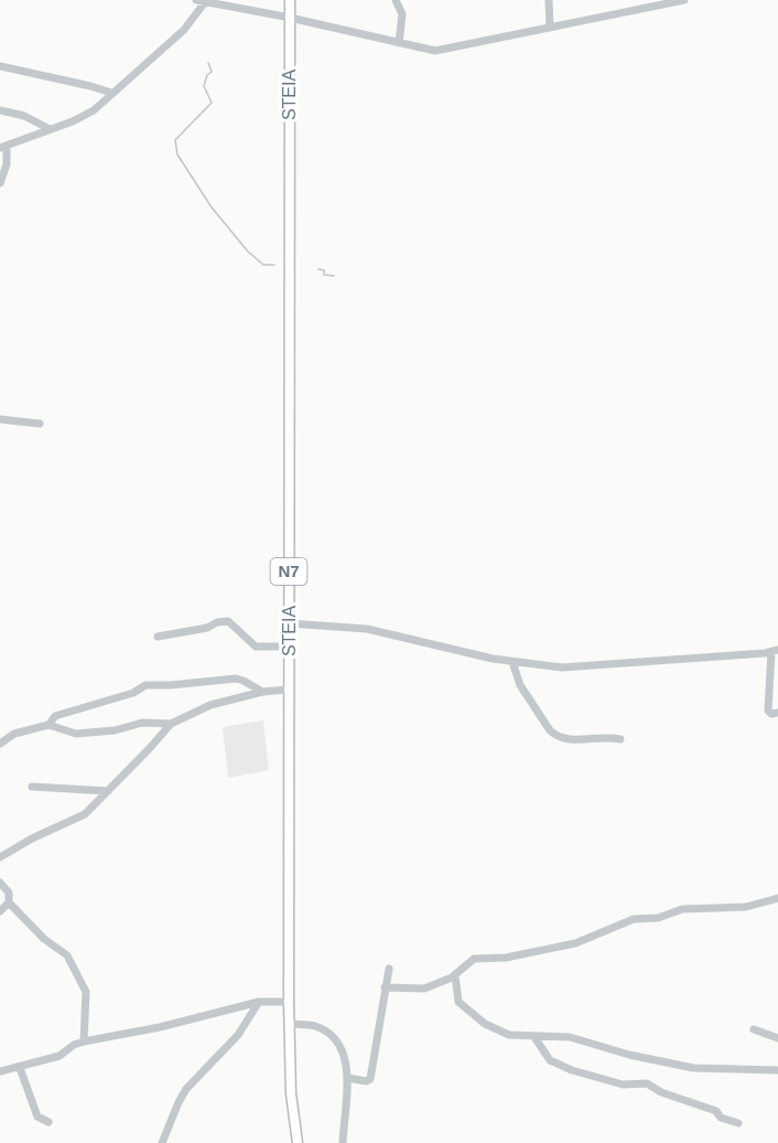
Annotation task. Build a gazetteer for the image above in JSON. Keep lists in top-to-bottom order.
{
  "streets": {
    "main road": ["STEIA", "N7"]
  }
}
